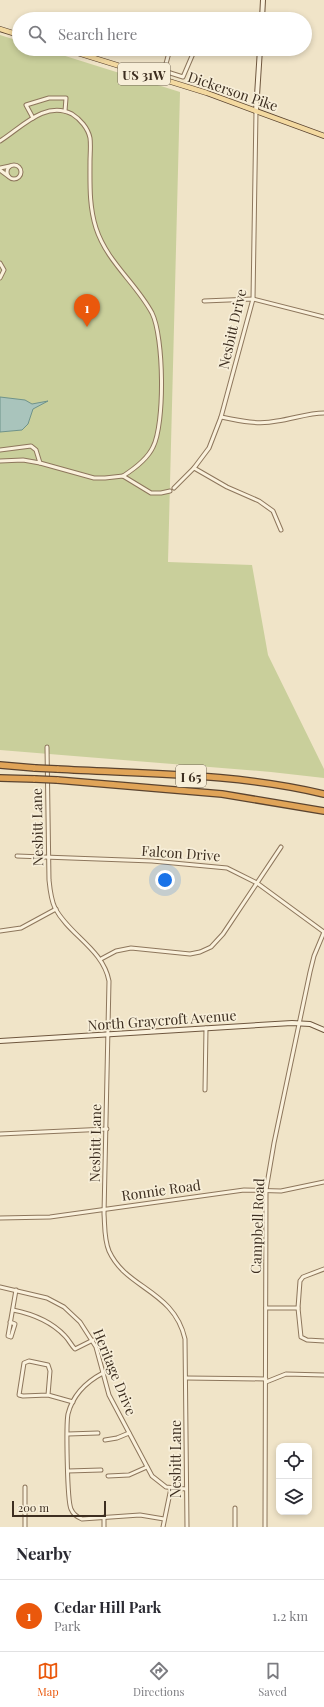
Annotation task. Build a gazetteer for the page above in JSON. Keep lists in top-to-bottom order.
{
  "streets": {
    "highway": ["I 65"],
    "main road": ["US 31W", "Dickerson Pike"],
    "street": [
      "Nesbitt Drive",
      "Nesbitt Lane",
      "Falcon Drive",
      "North Graycroft Avenue",
      "Ronnie Road",
      "Campbell Road",
      "Heritage Drive"
    ]
  },
  "crossings": [
    ["Dickerson Pike", "Nesbitt Drive"],
    ["Nesbitt Lane", "Falcon Drive"],
    ["Nesbitt Lane", "North Graycroft Avenue"],
    ["Nesbitt Lane", "Ronnie Road"],
    ["Nesbitt Lane", "Heritage Drive"],
    ["Falcon Drive", "Campbell Road"],
    ["North Graycroft Avenue", "Campbell Road"],
    ["Ronnie Road", "Campbell Road"]
  ],
  "scale_bar": "200 m",
  "page": {
    "search": "Search here",
    "pins": "1",
    "scale": "200 m",
    "heading": "Nearby",
    "list": [
      {
        "mark": "1",
        "name": "Cedar Hill Park",
        "note": "Park",
        "value": "1.2 km"
      }
    ],
    "nav": ["Map", "Directions", "Saved"]
  }
}
